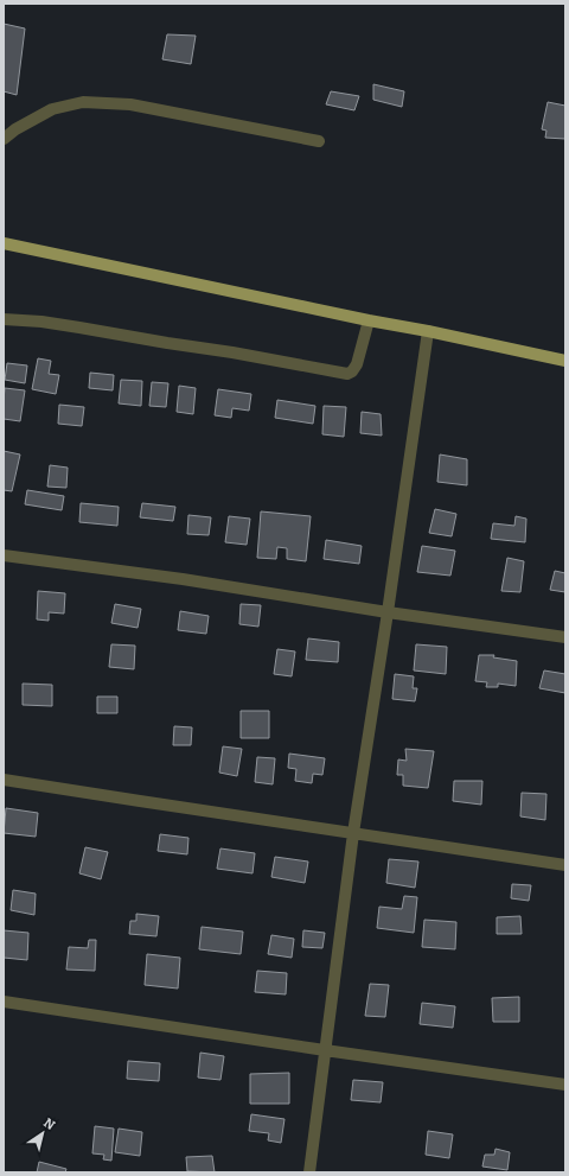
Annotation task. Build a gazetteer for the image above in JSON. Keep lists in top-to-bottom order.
{
  "north": "top right"
}
